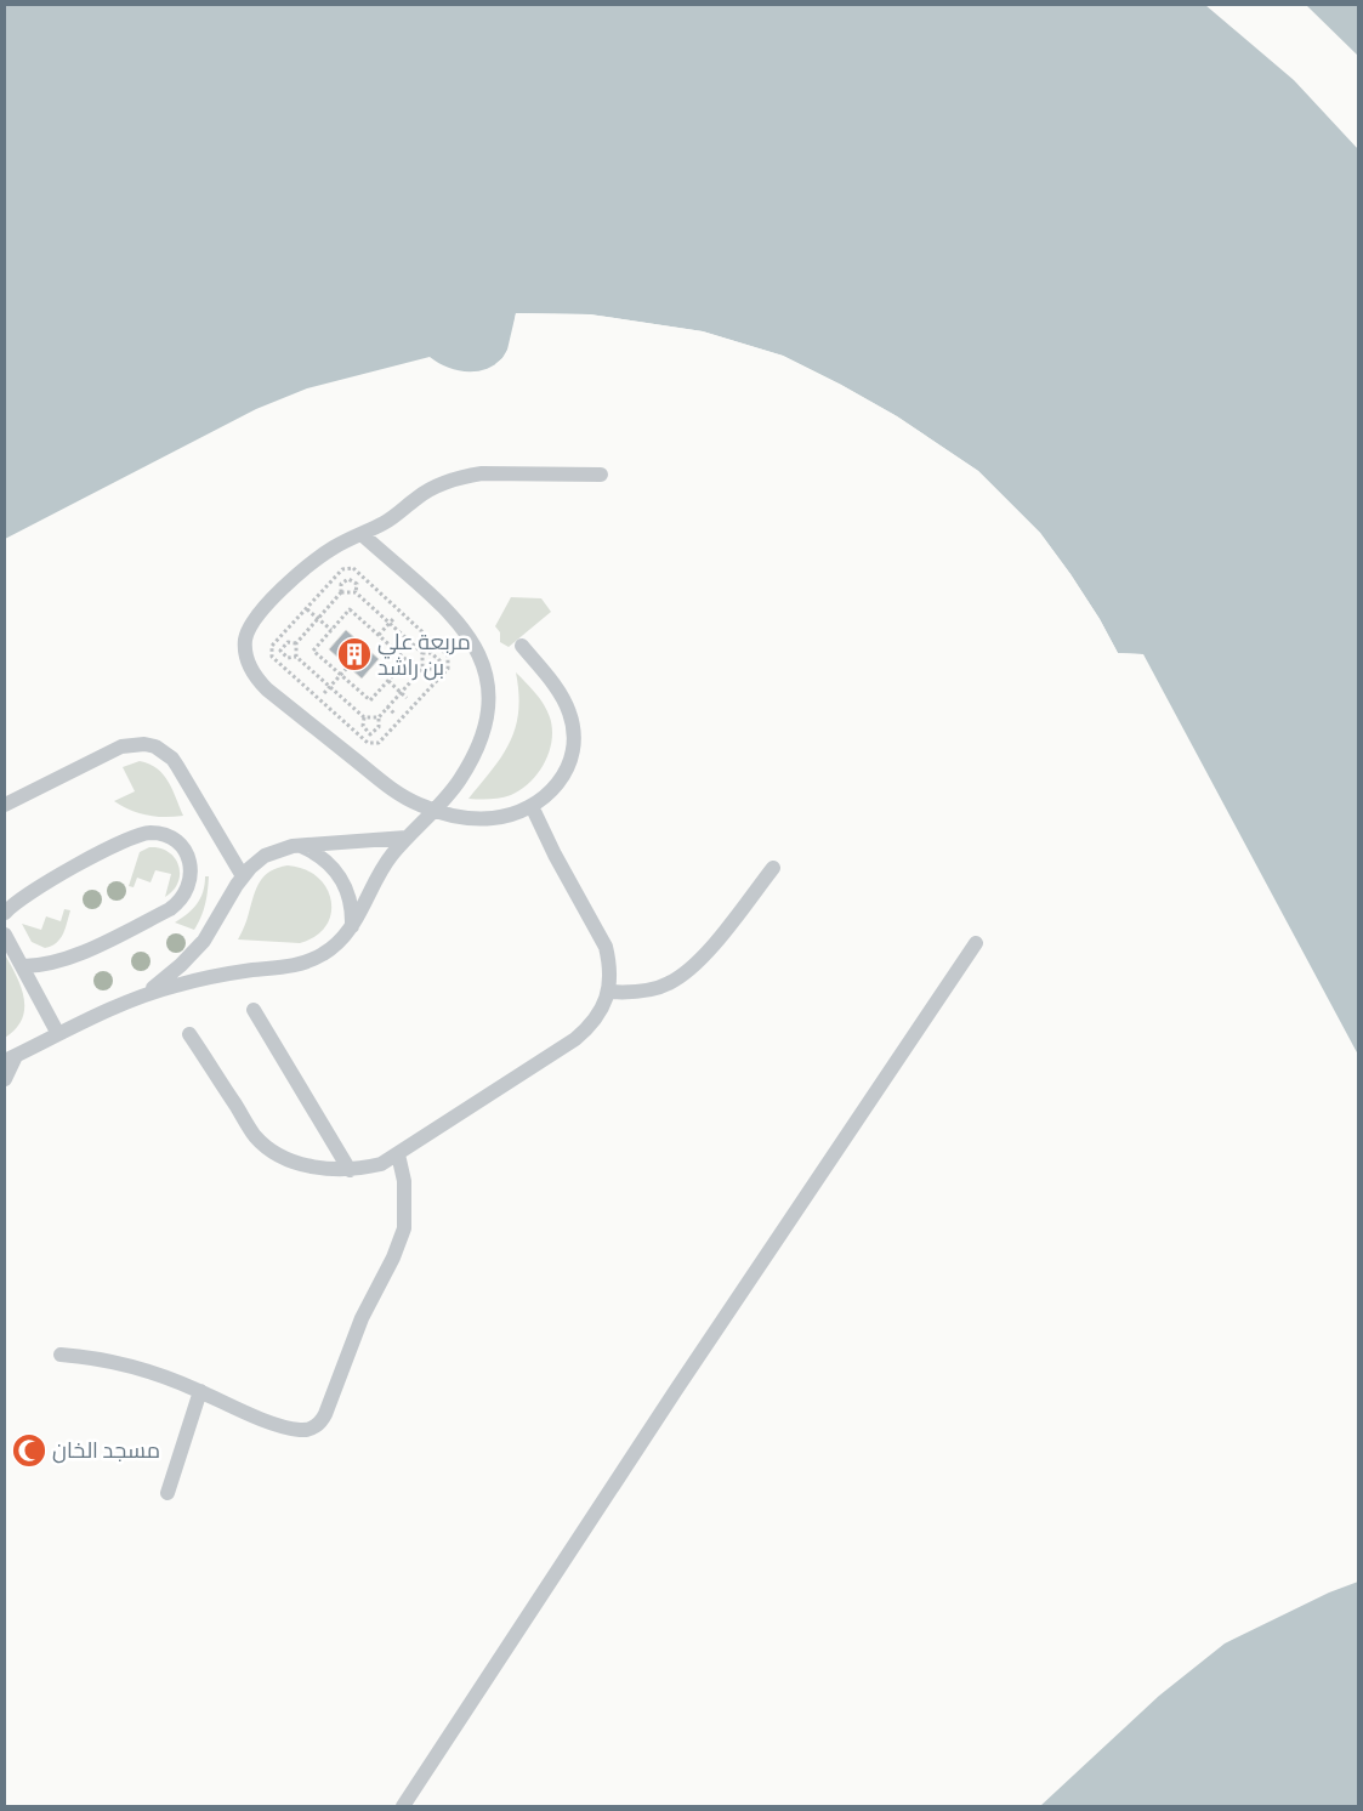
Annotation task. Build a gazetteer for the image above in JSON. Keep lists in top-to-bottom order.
{
  "places": {
    "building": ["مربعة علي بن راشد"],
    "mosque": ["مسجد الخان"]
  }
}
